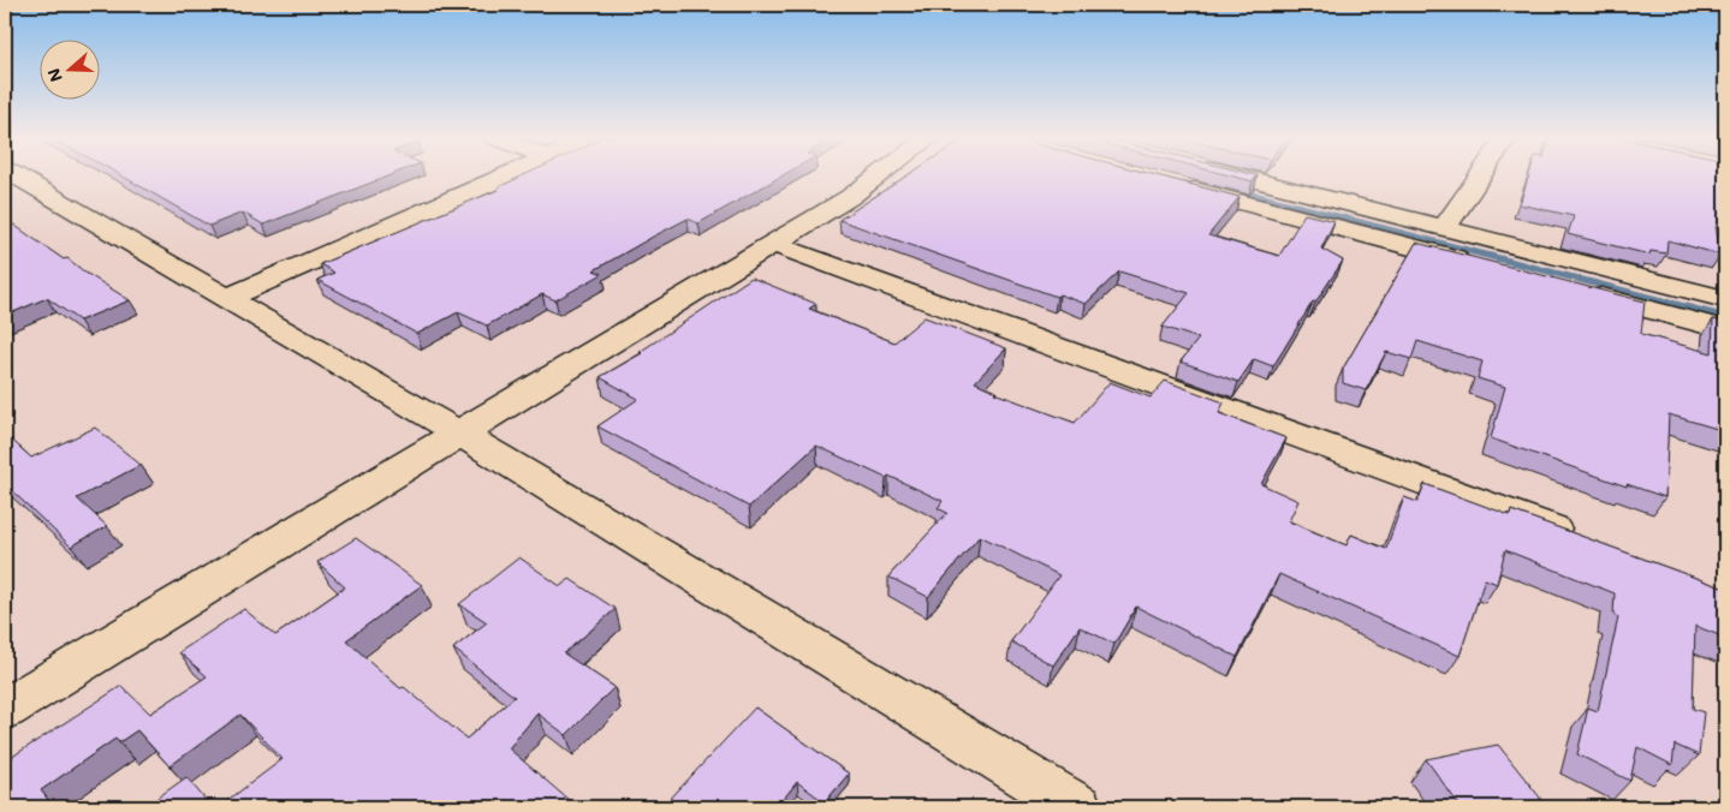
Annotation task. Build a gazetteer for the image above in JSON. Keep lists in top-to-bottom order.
{
  "north": "left"
}
